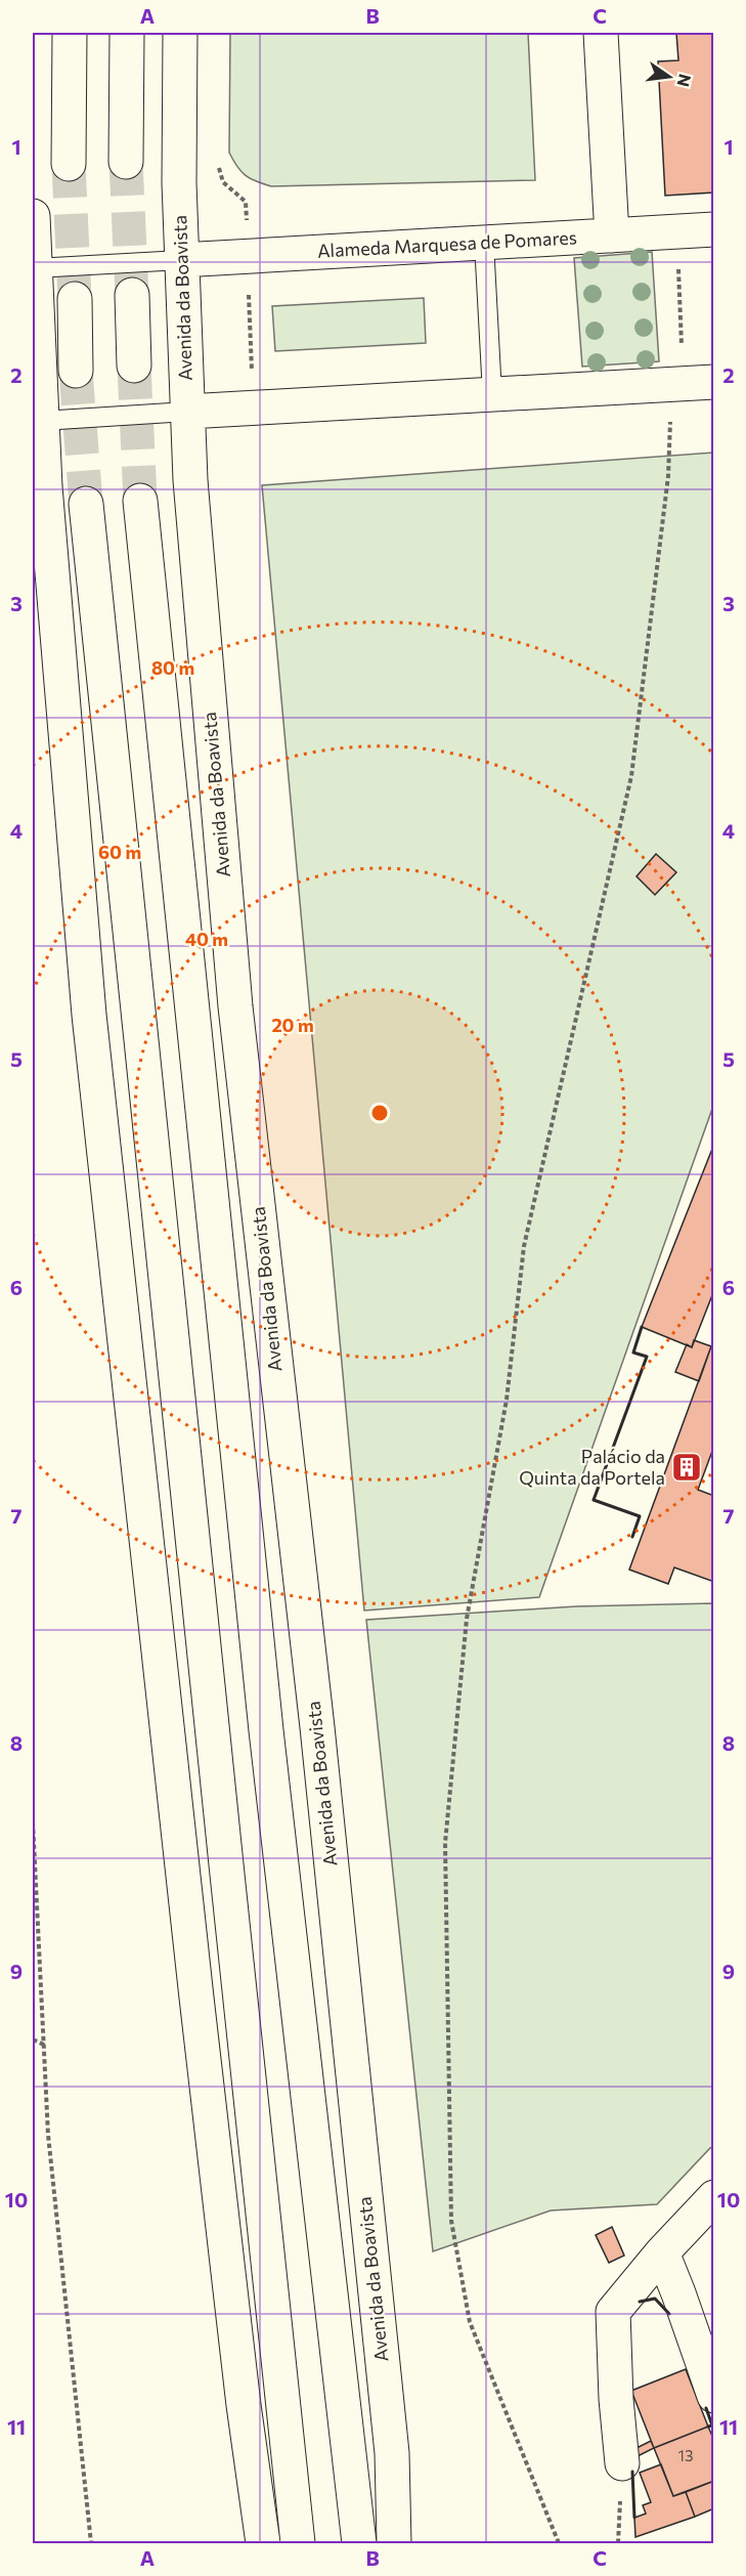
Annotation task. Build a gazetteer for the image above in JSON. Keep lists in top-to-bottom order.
{
  "streets": {
    "main road": ["Alameda Marquesa de Pomares", "Avenida da Boavista"]
  },
  "crossings": [
    ["Alameda Marquesa de Pomares", "Avenida da Boavista"]
  ],
  "places": {
    "building": ["Palácio da Quinta da Portela"]
  },
  "house_numbers": ["13"],
  "north": "right",
  "grid": {
    "columns": ["A", "B", "C"],
    "rows": [
      "1",
      "2",
      "3",
      "4",
      "5",
      "6",
      "7",
      "8",
      "9",
      "10",
      "11"
    ]
  },
  "rings": [
    "80 m",
    "60 m",
    "40 m",
    "20 m"
  ]
}
